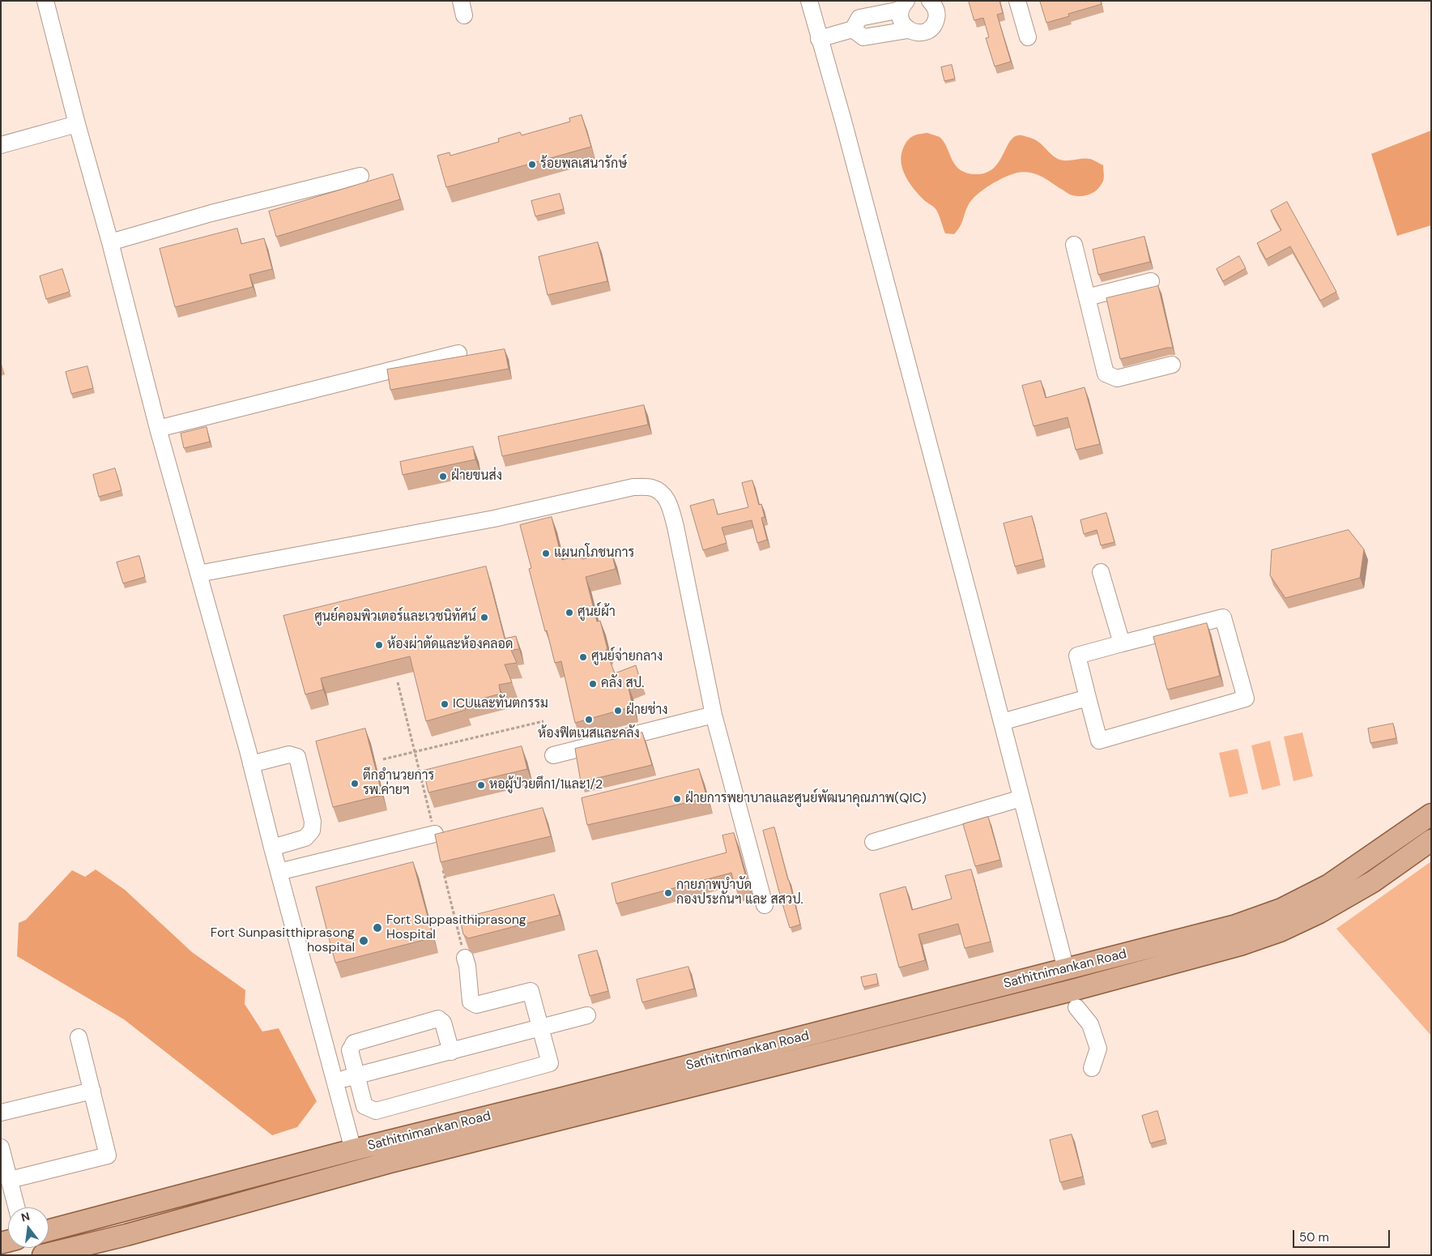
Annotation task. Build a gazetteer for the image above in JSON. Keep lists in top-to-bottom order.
{
  "streets": {
    "main road": ["Sathitnimankan Road"]
  },
  "places": [
    "ร้อยพลเสนารักษ์",
    "ฝ่ายขนส่ง",
    "แผนกโภชนการ",
    "ศูนย์ผ้า",
    "ศูนย์คอมพิวเตอร์และเวชนิทัศน์",
    "ห้องผ่าตัดและห้องคลอด",
    "ศูนย์จ่ายกลาง",
    "คลัง สป.",
    "ICUและทันตกรรม",
    "ฝ่ายช่าง",
    "ห้องฟิตเนสและคลัง",
    "ตึกอำนวยการ รพ.ค่ายฯ",
    "หอผู้ป่วยตึก1/1และ1/2",
    "ฝ่ายการพยาบาลและศูนย์พัฒนาคุณภาพ(QIC)",
    "กายภาพบำบัด กองประกันฯ และ สสวป.",
    "Fort Suppasithiprasong Hospital",
    "Fort Sunpasitthiprasong hospital"
  ],
  "scale_bar": "50 m",
  "north": "top"
}
